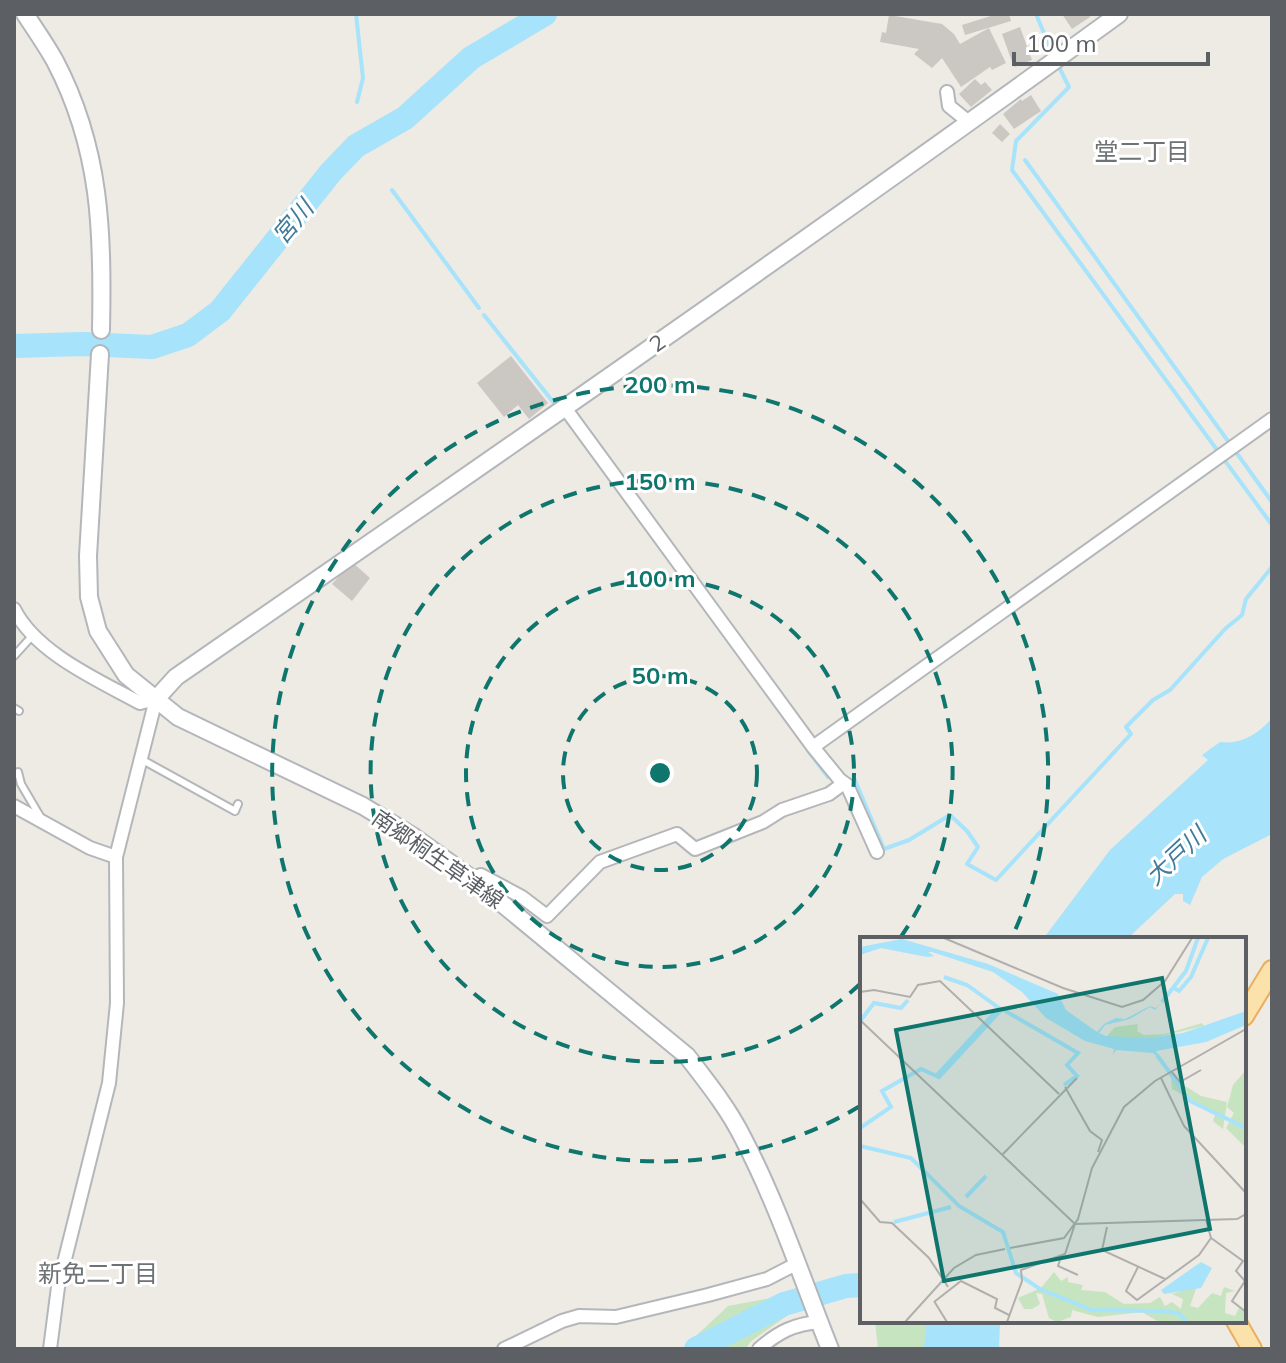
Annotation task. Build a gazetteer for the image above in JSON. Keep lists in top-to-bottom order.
{
  "streets": {
    "main road": ["2", "南郷桐生草津線"]
  },
  "crossings": [
    ["2", "南郷桐生草津線"]
  ],
  "districts": ["堂二丁目", "新免二丁目"],
  "water": ["宮川", "大戸川"],
  "scale_bar": "100 m",
  "rings": [
    "200 m",
    "150 m",
    "100 m",
    "50 m"
  ]
}
